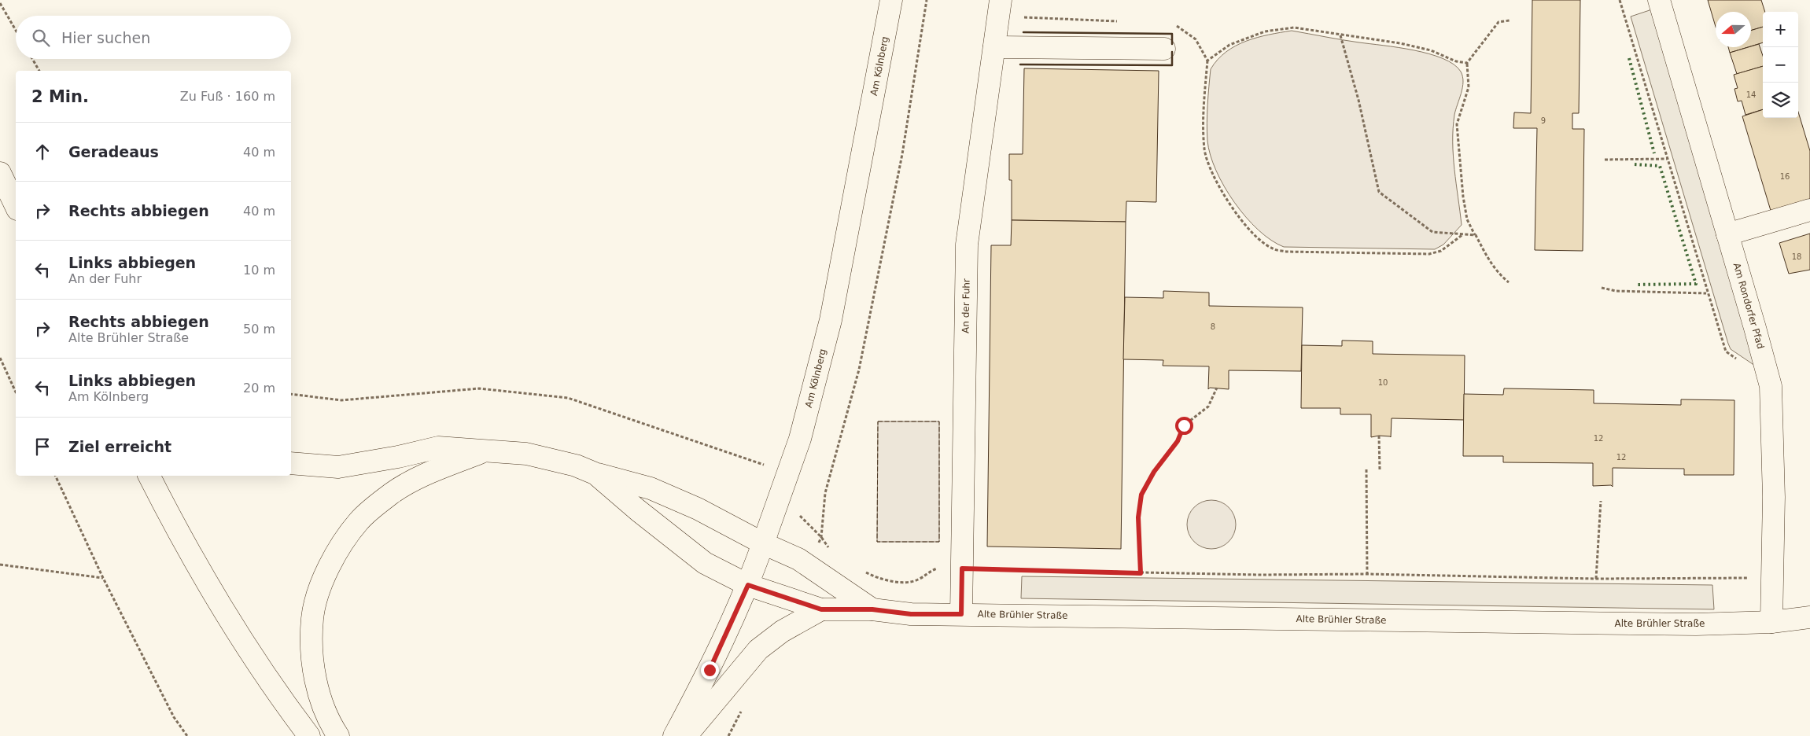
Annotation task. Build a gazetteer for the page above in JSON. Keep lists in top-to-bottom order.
{
  "streets": {
    "main road": [
      "Am Kölnberg",
      "An der Fuhr",
      "Am Rondorfer Pfad",
      "Alte Brühler Straße"
    ]
  },
  "crossings": [
    ["Am Kölnberg", "Alte Brühler Straße"],
    ["An der Fuhr", "Alte Brühler Straße"],
    ["Am Rondorfer Pfad", "Alte Brühler Straße"]
  ],
  "house_numbers": [
    "14",
    "9",
    "16",
    "18",
    "8",
    "10",
    "12",
    "12"
  ],
  "north": "left",
  "page": {
    "map_buttons": ["+", "−"],
    "search": "Hier suchen",
    "heading": ["2 Min.", "Zu Fuß · 160 m"],
    "list": [
      ["Geradeaus", "40 m"],
      ["Rechts abbiegen", "40 m"],
      ["Links abbiegen", "An der Fuhr", "10 m"],
      ["Rechts abbiegen", "Alte Brühler Straße", "50 m"],
      ["Links abbiegen", "Am Kölnberg", "20 m"],
      "Ziel erreicht"
    ]
  }
}
